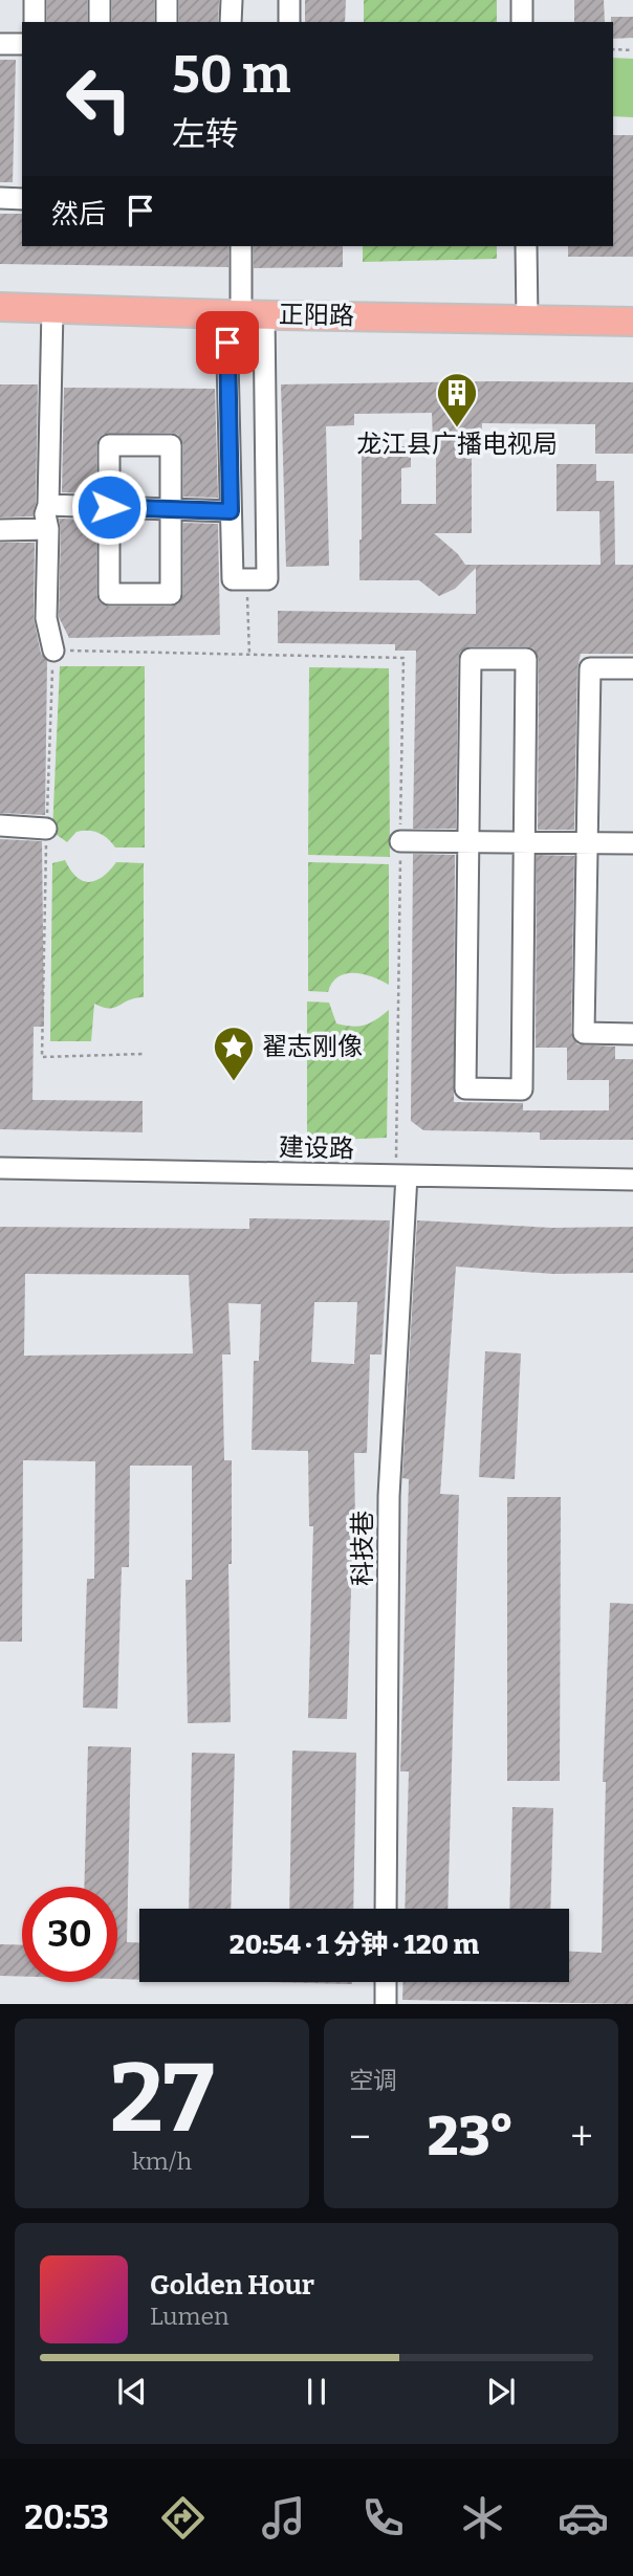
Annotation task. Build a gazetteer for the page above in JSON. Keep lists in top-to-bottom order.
{
  "streets": {
    "main road": ["正阳路"],
    "street": ["建设路", "科技巷"]
  },
  "crossings": [
    ["建设路", "科技巷"]
  ],
  "places": {
    "building": ["龙江县广播电视局"],
    "place": ["翟志刚像"]
  },
  "page": {
    "turn": ["50 m", "左转"],
    "then": "然后",
    "limit": "30",
    "trip": "20:54 · 1 分钟 · 120 m",
    "tile": [
      ["27", "km/h"],
      "空调"
    ],
    "heat": ["−", "23°", "+"],
    "song": ["Golden Hour", "Lumen"],
    "tabs": "20:53"
  }
}
